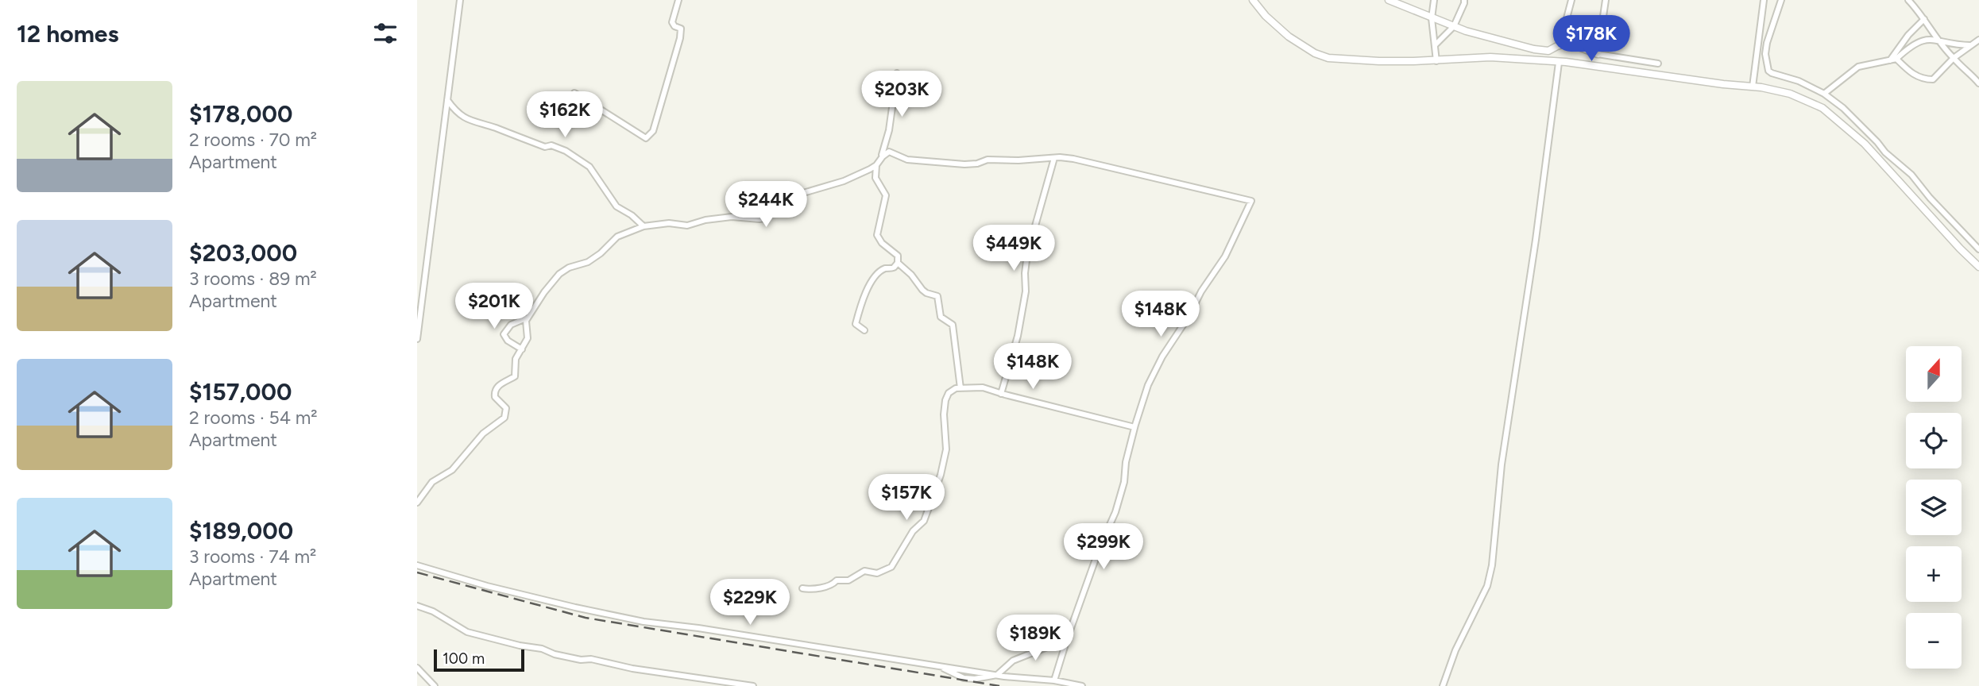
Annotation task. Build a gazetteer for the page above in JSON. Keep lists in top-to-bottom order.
{
  "scale_bar": "100 m",
  "north": "top",
  "page": {
    "heading": "12 homes",
    "price": [
      "$178K",
      "$203K",
      "$162K",
      "$244K",
      "$449K",
      "$201K",
      "$148K",
      "$148K",
      "$157K",
      "$299K",
      "$229K",
      "$189K"
    ],
    "list": [
      {
        "name": "$178,000",
        "note": "2 rooms · 70 m² · Apartment"
      },
      {
        "name": "$203,000",
        "note": "3 rooms · 89 m² · Apartment"
      },
      {
        "name": "$157,000",
        "note": "2 rooms · 54 m² · Apartment"
      },
      {
        "name": "$189,000",
        "note": "3 rooms · 74 m² · Apartment"
      }
    ],
    "map_buttons": ["+", "−"],
    "scale": "100 m"
  }
}
